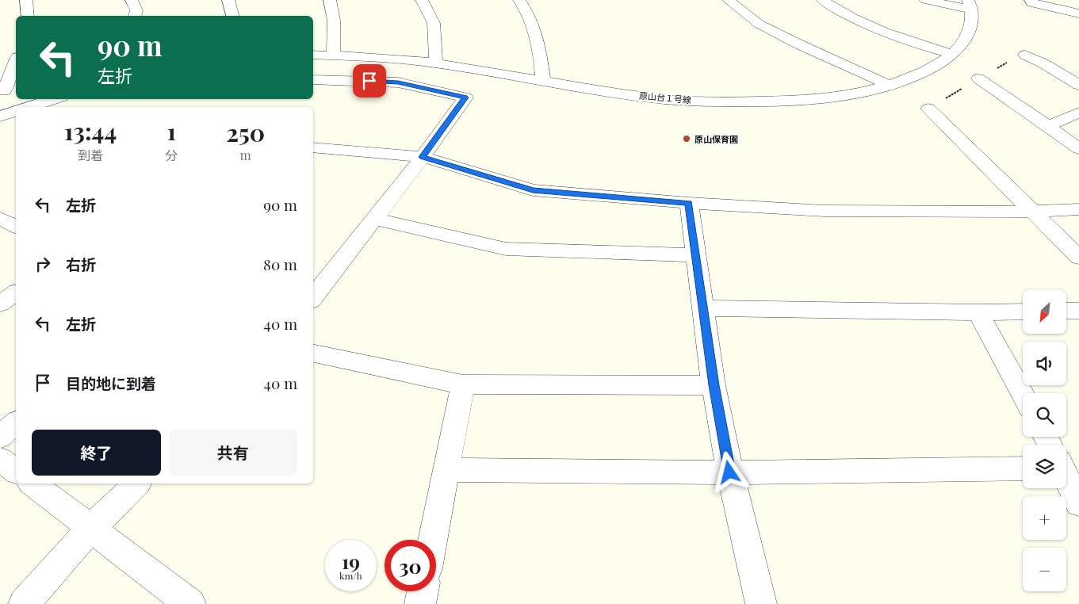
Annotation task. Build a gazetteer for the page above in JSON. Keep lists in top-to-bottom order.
{
  "streets": {
    "street": ["原山台１号線"]
  },
  "places": ["原山保育園"],
  "north": "bottom left",
  "page": {
    "turn": ["90 m", "左折"],
    "eta": [
      "13:44",
      "到着",
      "1",
      "分",
      "250",
      "m"
    ],
    "list": [
      {
        "name": "左折",
        "value": "90 m"
      },
      {
        "name": "右折",
        "value": "80 m"
      },
      {
        "name": "左折",
        "value": "40 m"
      },
      {
        "name": "目的地に到着",
        "value": "40 m"
      }
    ],
    "map_buttons": ["+", "−"],
    "buttons": ["終了", "共有"],
    "speed": "19 km/h",
    "limit": "30"
  }
}
